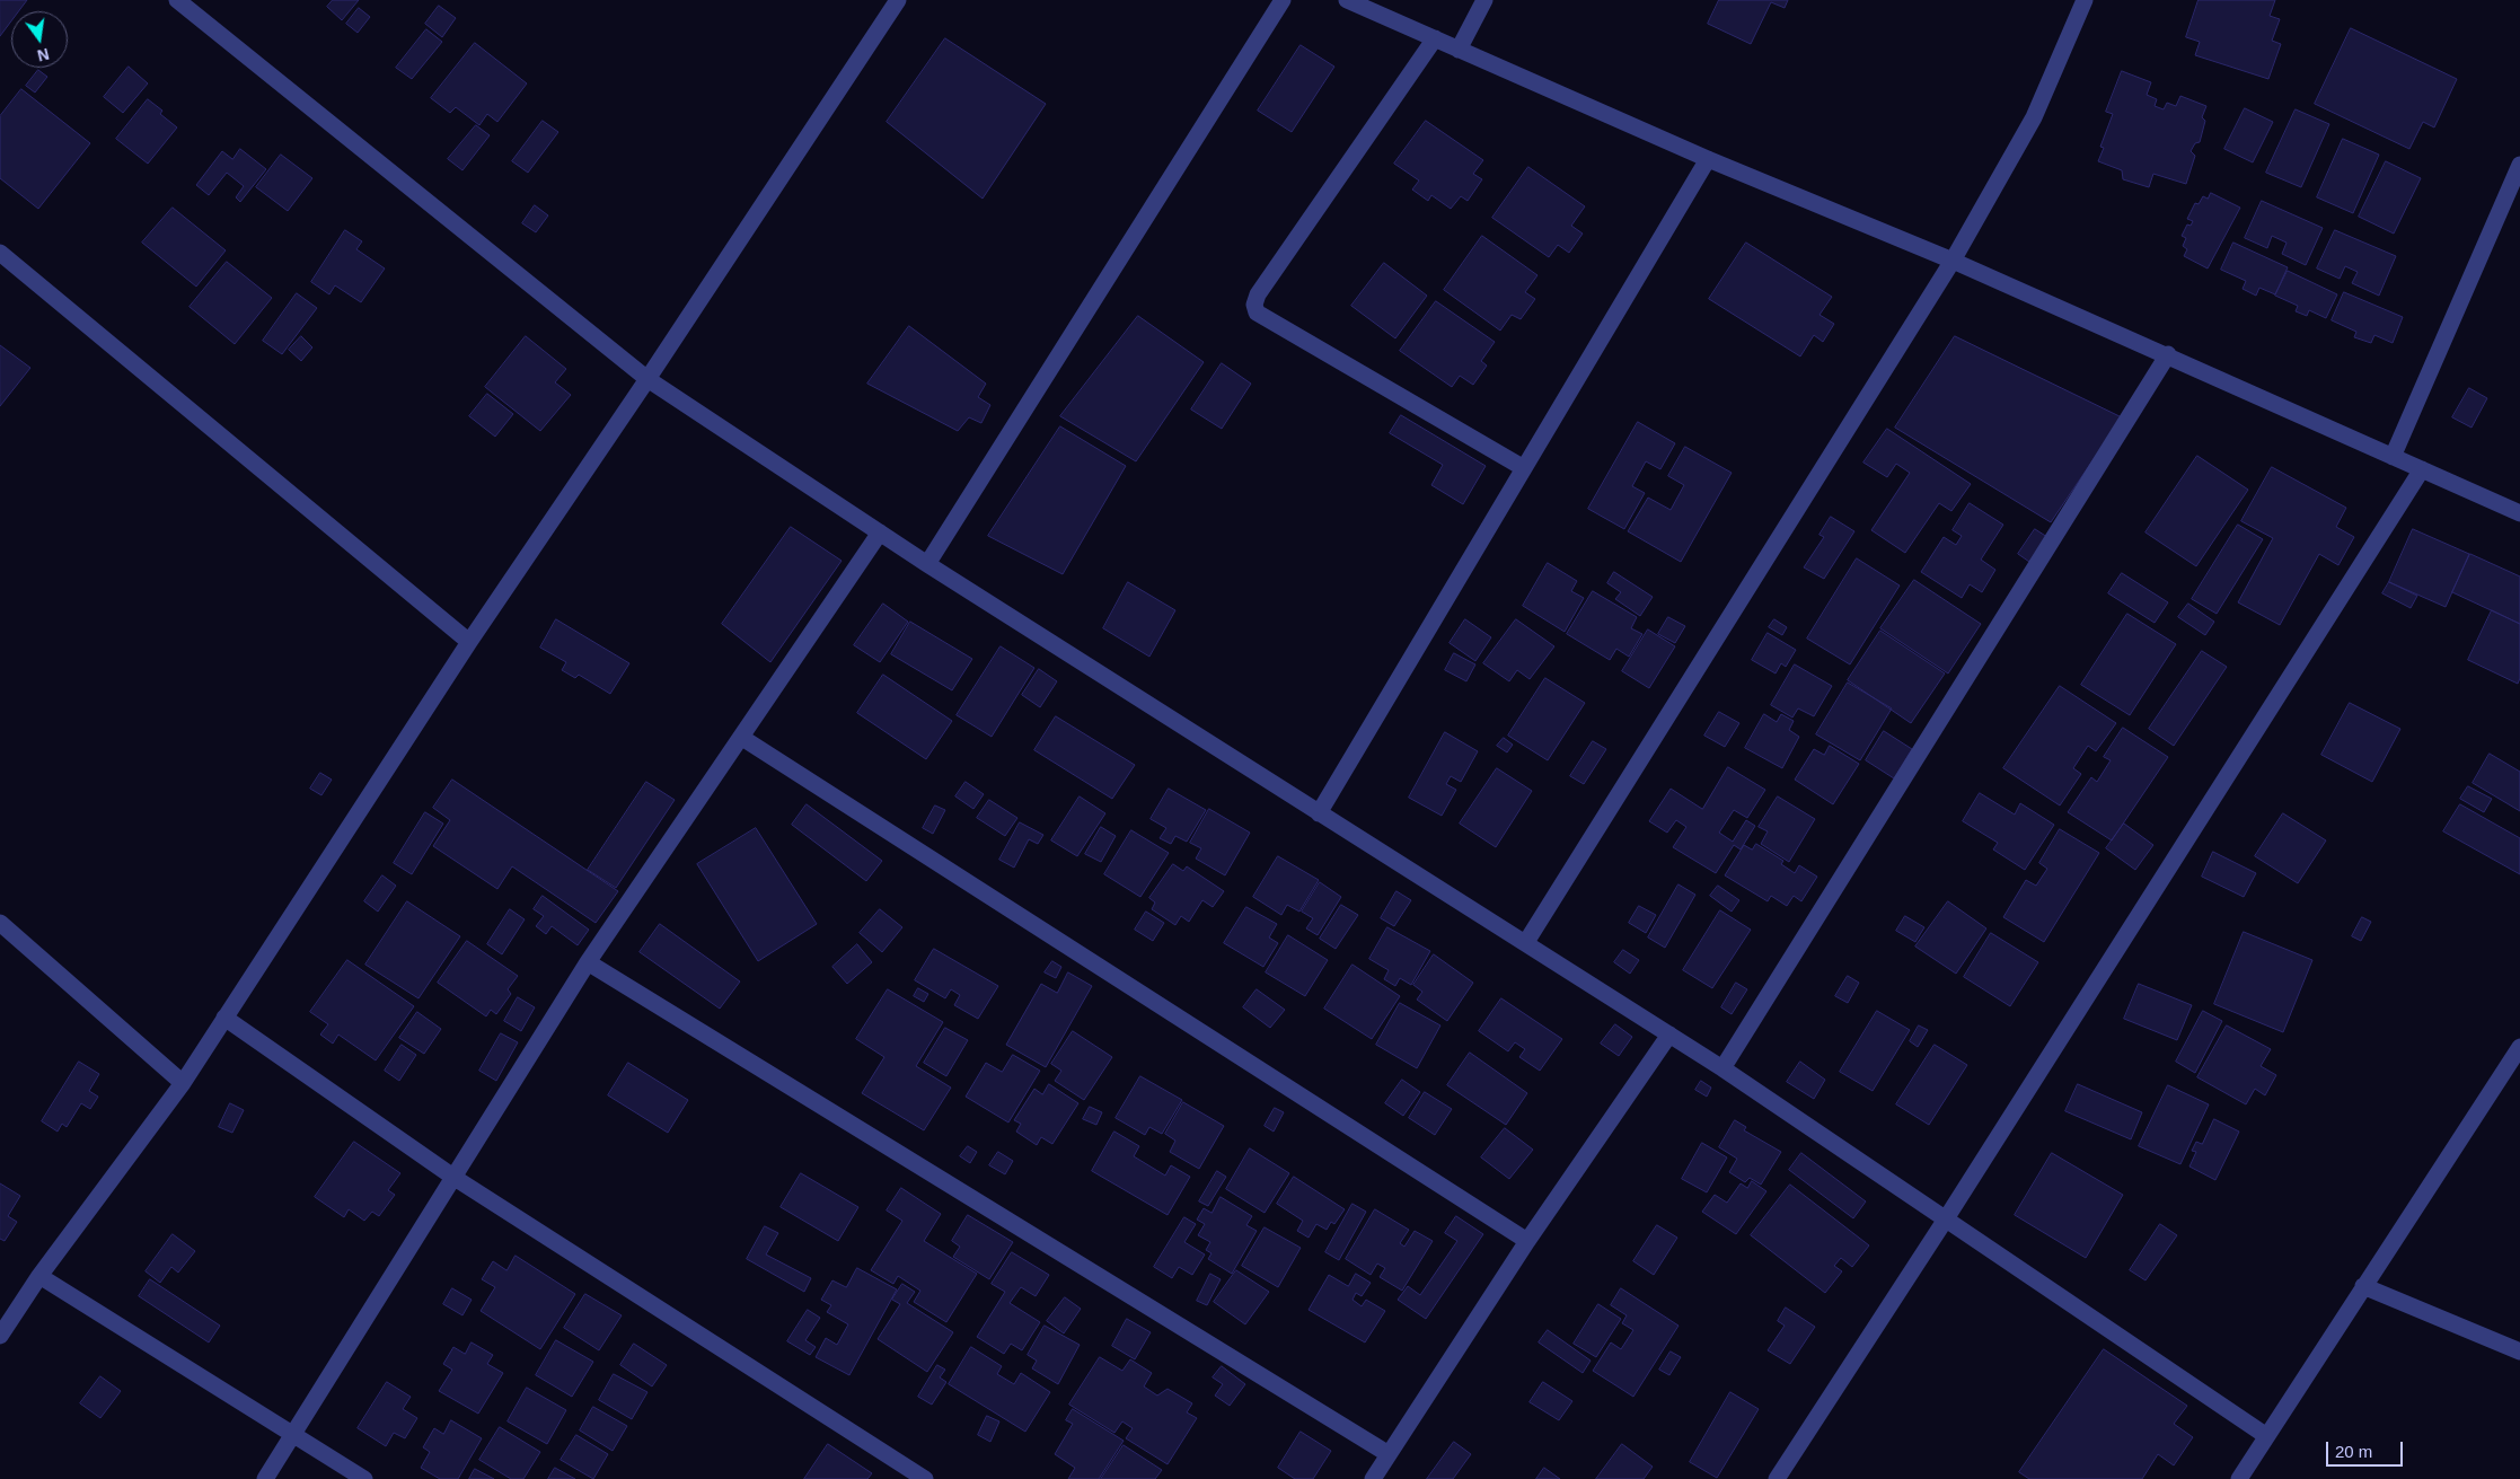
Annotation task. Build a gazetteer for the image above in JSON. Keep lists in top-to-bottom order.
{
  "scale_bar": "20 m",
  "north": "bottom"
}
